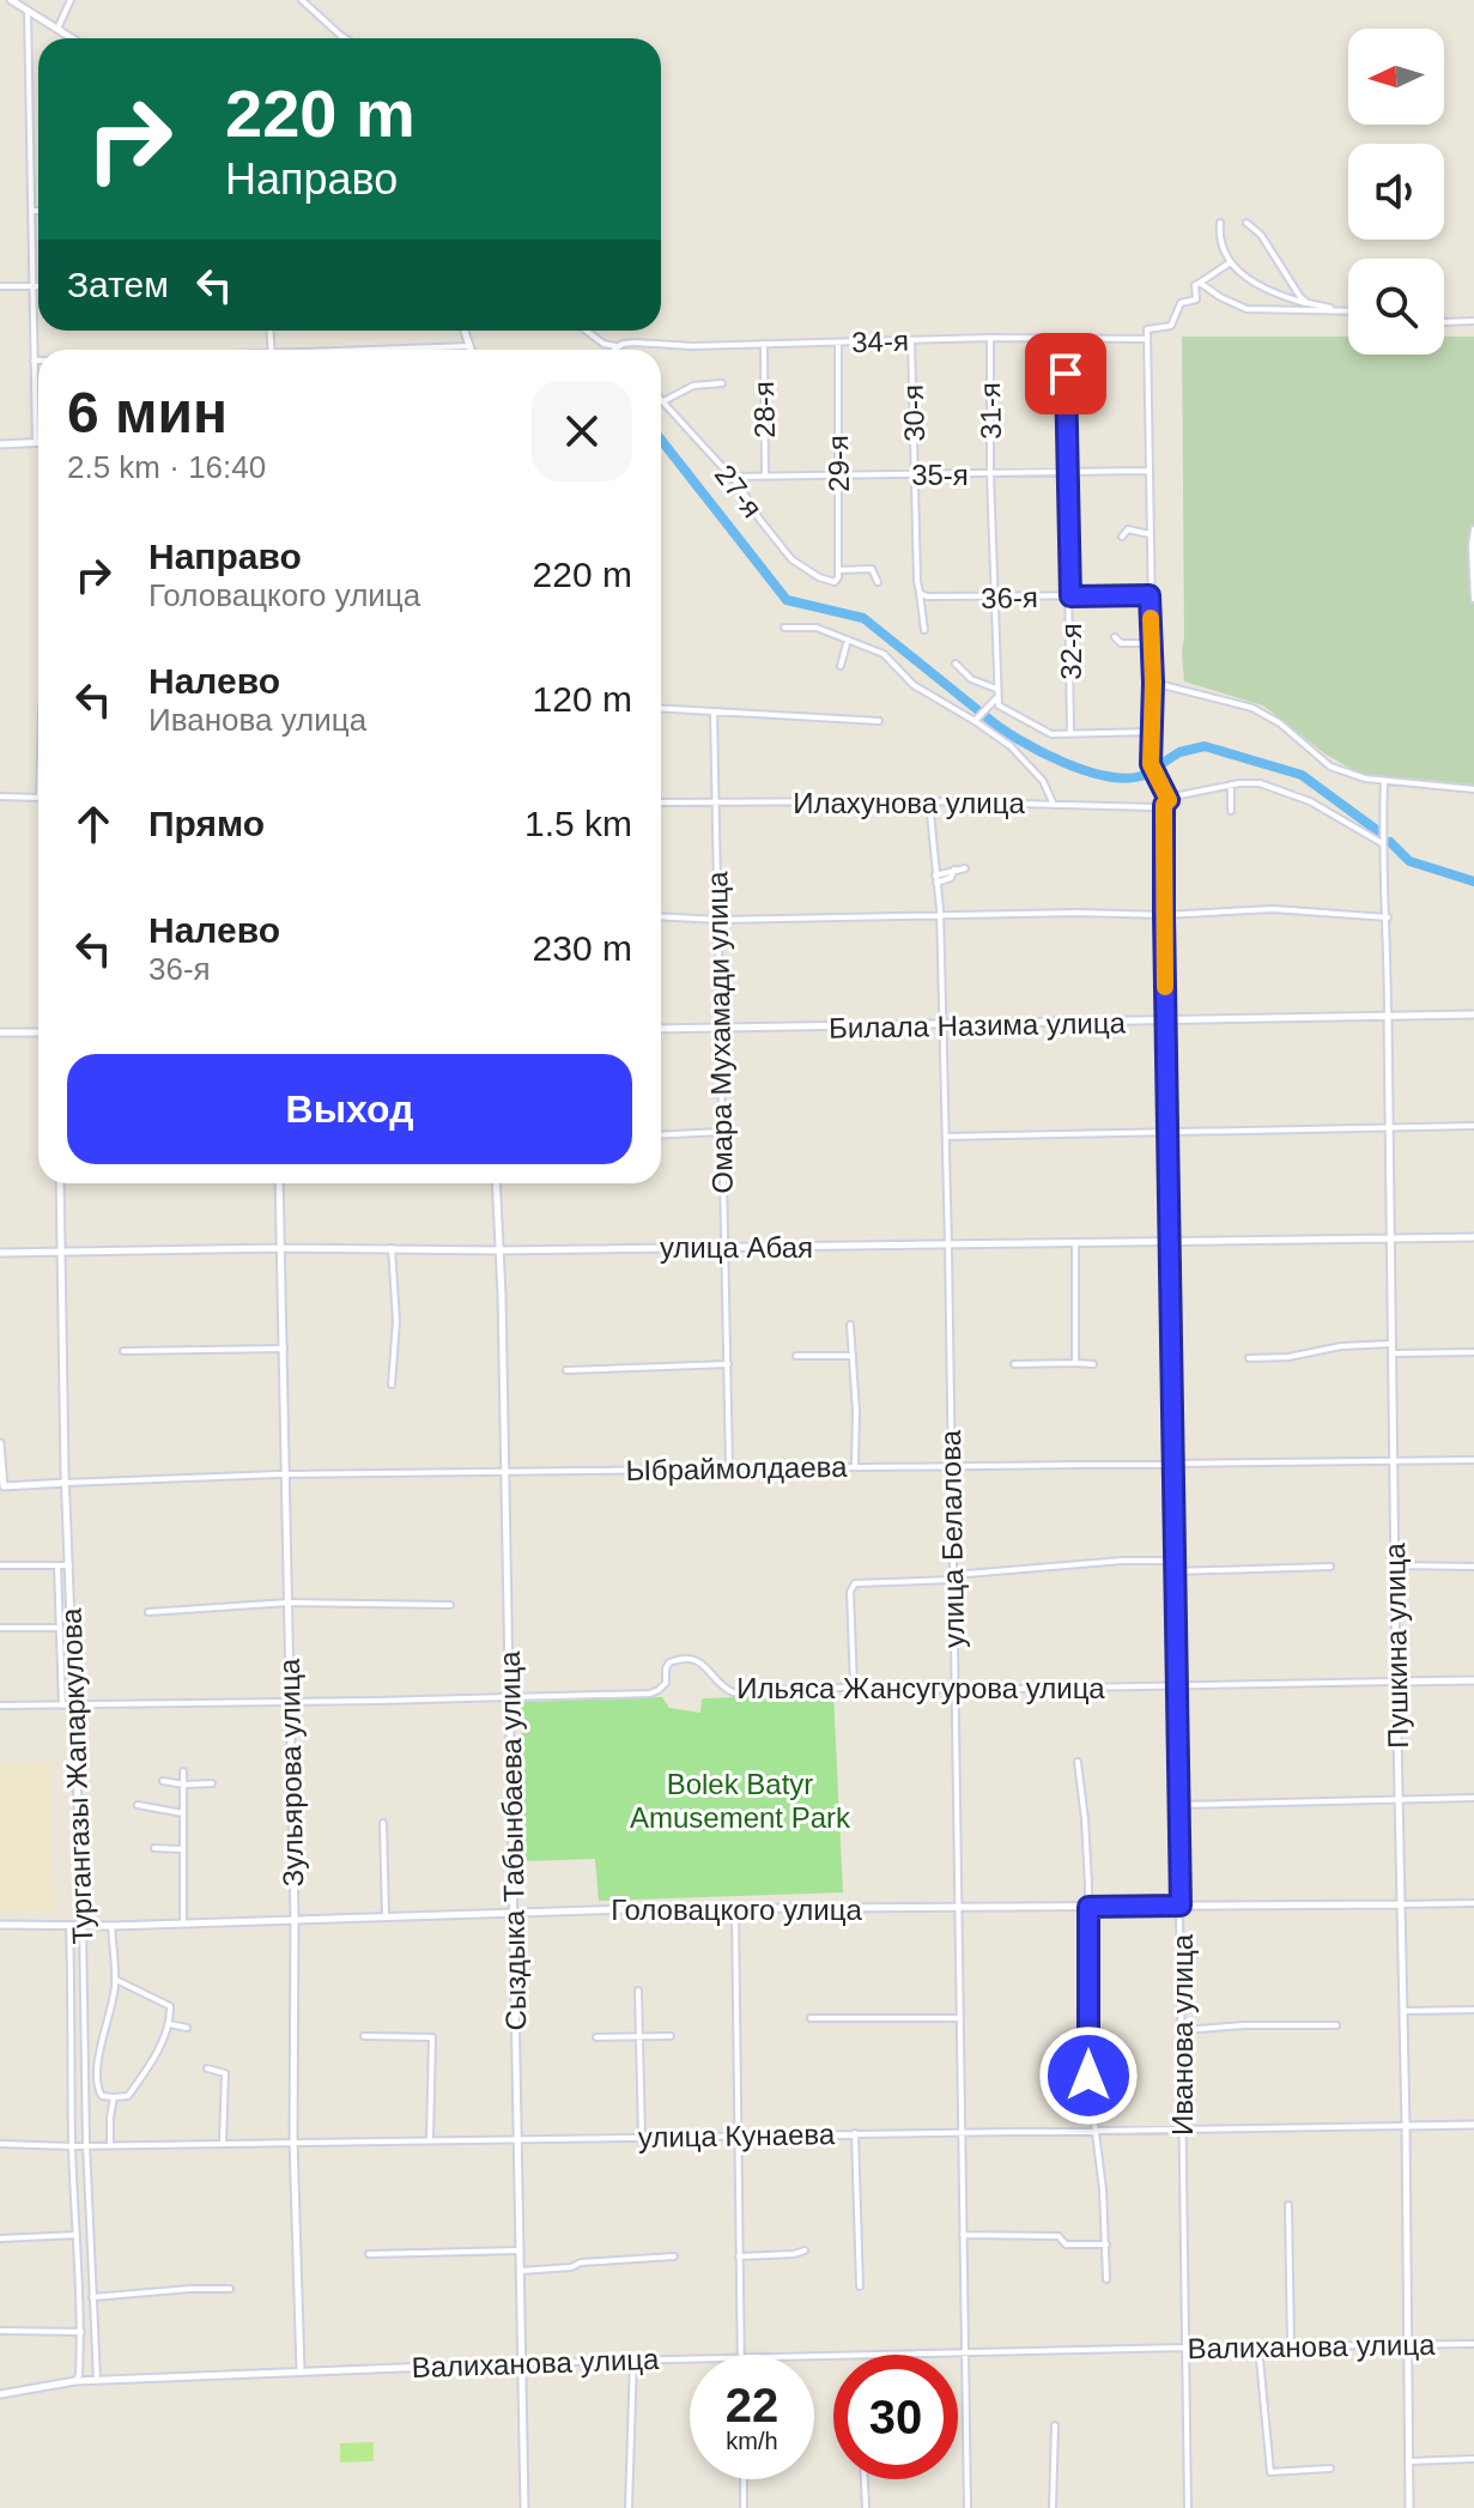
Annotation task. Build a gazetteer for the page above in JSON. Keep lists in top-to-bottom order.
{
  "streets": {
    "street": [
      "34-я",
      "28-я",
      "31-я",
      "30-я",
      "29-я",
      "35-я",
      "27-я",
      "36-я",
      "32-я",
      "Илахунова улица",
      "Билала Назима улица",
      "Омара Мухамади улица",
      "улица Абая",
      "Ыбраймолдаева",
      "улица Белалова",
      "Пушкина улица",
      "Ильяса Жансугурова улица",
      "Зульярова улица",
      "Тургангазы Жапаркулова",
      "Сыздыка Табынбаева улица",
      "Головацкого улица",
      "Иванова улица",
      "улица Кунаева",
      "Валиханова улица"
    ]
  },
  "crossings": [
    ["34-я", "28-я"],
    ["34-я", "31-я"],
    ["34-я", "30-я"],
    ["34-я", "29-я"],
    ["34-я", "32-я"],
    ["28-я", "35-я"],
    ["31-я", "35-я"],
    ["31-я", "36-я"],
    ["30-я", "35-я"],
    ["30-я", "36-я"],
    ["29-я", "35-я"],
    ["29-я", "27-я"],
    ["35-я", "27-я"],
    ["35-я", "32-я"],
    ["36-я", "32-я"],
    ["Илахунова улица", "Омара Мухамади улица"],
    ["Илахунова улица", "улица Белалова"],
    ["Илахунова улица", "Иванова улица"],
    ["Билала Назима улица", "Омара Мухамади улица"],
    ["Билала Назима улица", "улица Белалова"],
    ["Билала Назима улица", "Пушкина улица"],
    ["Билала Назима улица", "Иванова улица"],
    ["Омара Мухамади улица", "улица Абая"],
    ["Омара Мухамади улица", "Ыбраймолдаева"],
    ["улица Абая", "улица Белалова"],
    ["улица Абая", "Пушкина улица"],
    ["улица Абая", "Зульярова улица"],
    ["улица Абая", "Тургангазы Жапаркулова"],
    ["улица Абая", "Сыздыка Табынбаева улица"],
    ["улица Абая", "Иванова улица"],
    ["Ыбраймолдаева", "улица Белалова"],
    ["Ыбраймолдаева", "Пушкина улица"],
    ["Ыбраймолдаева", "Зульярова улица"],
    ["Ыбраймолдаева", "Тургангазы Жапаркулова"],
    ["Ыбраймолдаева", "Сыздыка Табынбаева улица"],
    ["Ыбраймолдаева", "Иванова улица"],
    ["улица Белалова", "Ильяса Жансугурова улица"],
    ["улица Белалова", "Головацкого улица"],
    ["улица Белалова", "улица Кунаева"],
    ["улица Белалова", "Валиханова улица"],
    ["Пушкина улица", "Ильяса Жансугурова улица"],
    ["Пушкина улица", "Головацкого улица"],
    ["Пушкина улица", "улица Кунаева"],
    ["Пушкина улица", "Валиханова улица"],
    ["Ильяса Жансугурова улица", "Зульярова улица"],
    ["Ильяса Жансугурова улица", "Тургангазы Жапаркулова"],
    ["Ильяса Жансугурова улица", "Сыздыка Табынбаева улица"],
    ["Ильяса Жансугурова улица", "Иванова улица"],
    ["Зульярова улица", "Головацкого улица"],
    ["Зульярова улица", "улица Кунаева"],
    ["Зульярова улица", "Валиханова улица"],
    ["Тургангазы Жапаркулова", "Головацкого улица"],
    ["Тургангазы Жапаркулова", "улица Кунаева"],
    ["Тургангазы Жапаркулова", "Валиханова улица"],
    ["Сыздыка Табынбаева улица", "Головацкого улица"],
    ["Сыздыка Табынбаева улица", "улица Кунаева"],
    ["Сыздыка Табынбаева улица", "Валиханова улица"],
    ["Головацкого улица", "Иванова улица"],
    ["Иванова улица", "улица Кунаева"],
    ["Иванова улица", "Валиханова улица"]
  ],
  "parks": ["Bolek Batyr Amusement Park"],
  "north": "left",
  "page": {
    "turn": ["220 m", "Направо"],
    "then": "Затем",
    "heading": ["6 мин", "2.5 km · 16:40"],
    "list": [
      {
        "name": "Направо",
        "note": "Головацкого улица",
        "value": "220 m"
      },
      {
        "name": "Налево",
        "note": "Иванова улица",
        "value": "120 m"
      },
      {
        "name": "Прямо",
        "value": "1.5 km"
      },
      {
        "name": "Налево",
        "note": "36-я",
        "value": "230 m"
      }
    ],
    "buttons": "Выход",
    "speed": "22 km/h",
    "limit": "30"
  }
}
